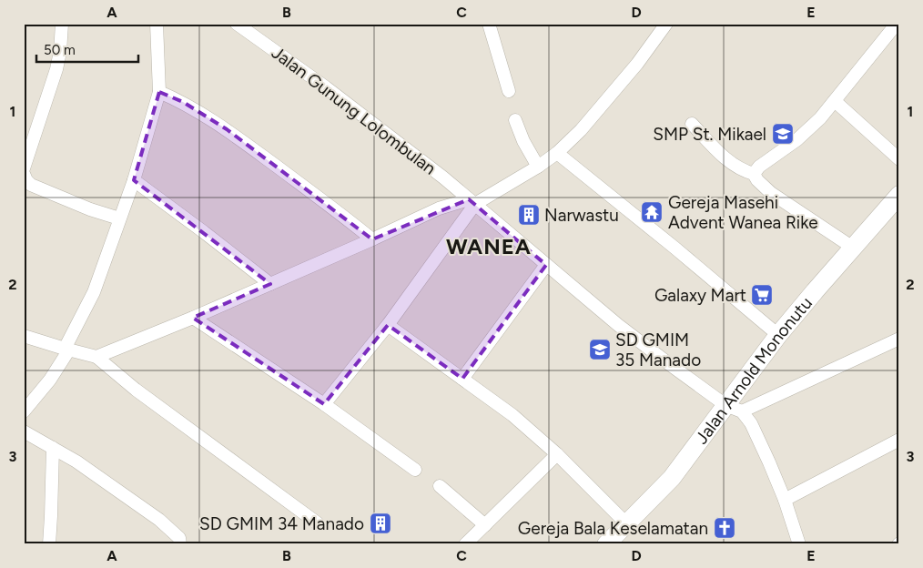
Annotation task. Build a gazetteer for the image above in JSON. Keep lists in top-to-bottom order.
{
  "streets": {
    "street": ["Jalan Gunung Lolombulan", "Jalan Arnold Mononutu"]
  },
  "crossings": [
    ["Jalan Gunung Lolombulan", "Jalan Arnold Mononutu"]
  ],
  "districts": ["WANEA"],
  "places": {
    "school or university": ["SMP St. Mikael", "SD GMIM 35 Manado"],
    "temple": ["Gereja Masehi Advent Wanea Rike"],
    "building": ["Narwastu", "SD GMIM 34 Manado"],
    "supermarket": ["Galaxy Mart"],
    "church": ["Gereja Bala Keselamatan"]
  },
  "scale_bar": "50 m",
  "grid": {
    "columns": [
      "A",
      "B",
      "C",
      "D",
      "E"
    ],
    "rows": ["1", "2", "3"]
  }
}
